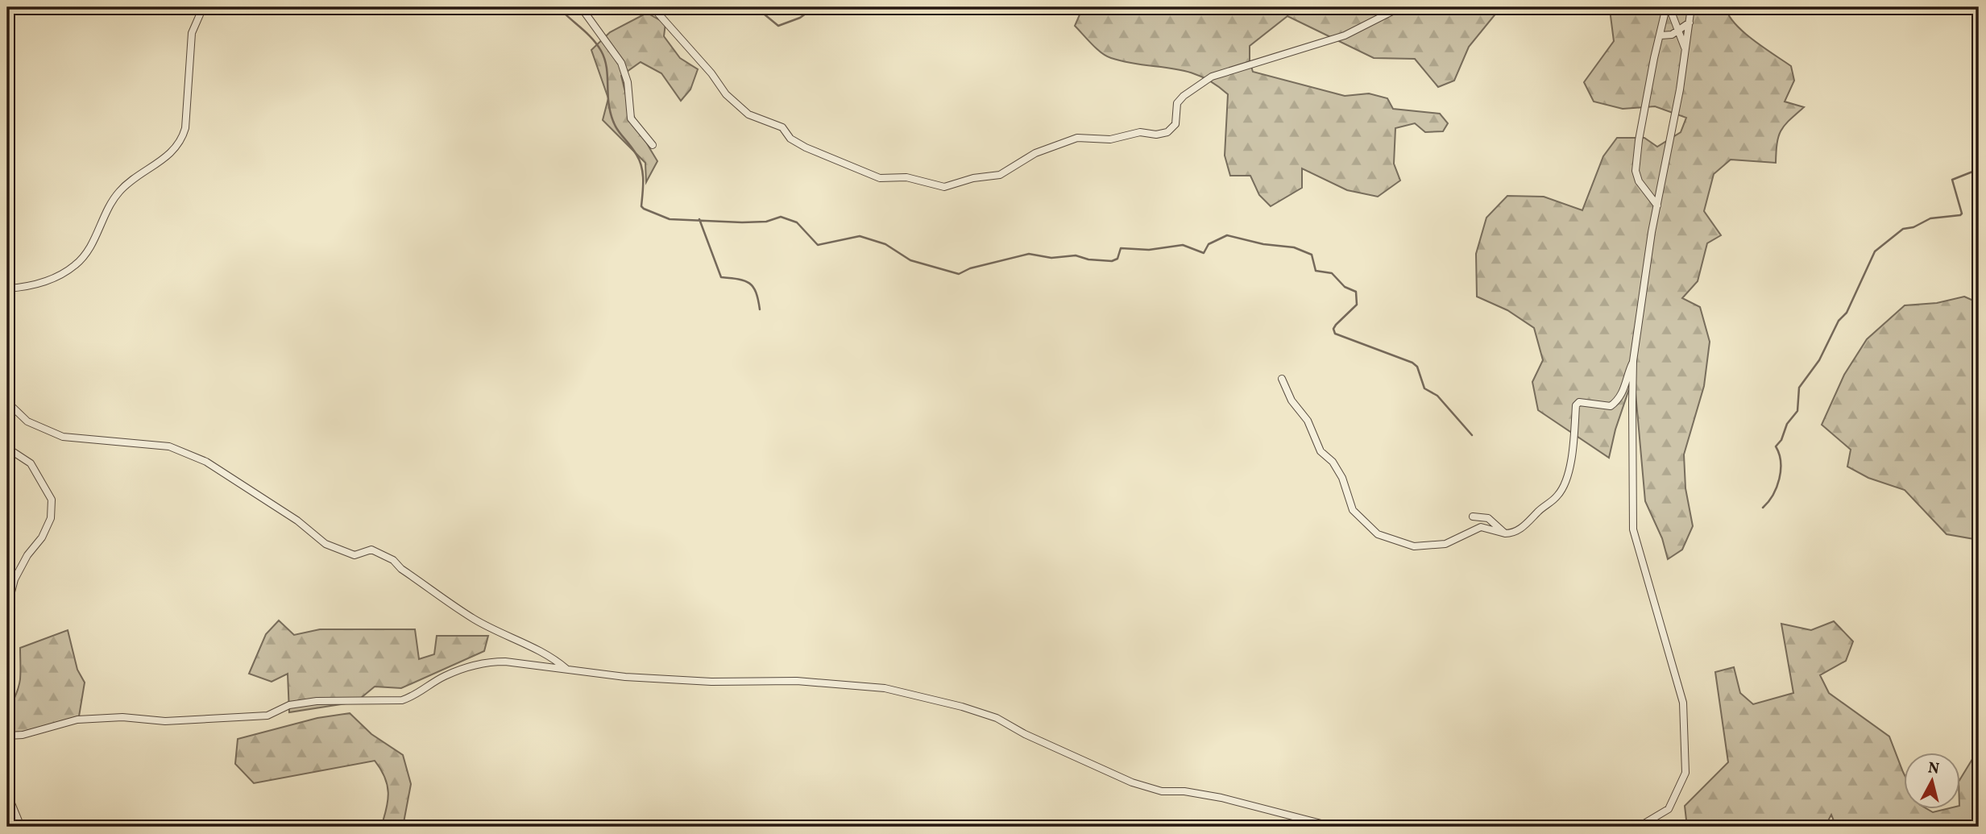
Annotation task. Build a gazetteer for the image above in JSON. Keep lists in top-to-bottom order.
{
  "north": "top"
}
